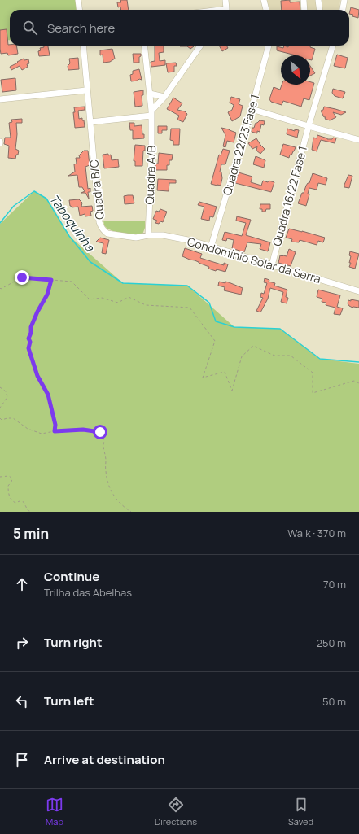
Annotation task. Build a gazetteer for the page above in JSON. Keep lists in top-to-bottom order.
{
  "streets": {
    "street": [
      "Quadra 22/23 Fase 1",
      "Quadra A/B",
      "Quadra B/C",
      "Quadra 16/22 Fase 1",
      "Condomínio Solar da Serra"
    ]
  },
  "crossings": [
    ["Quadra 22/23 Fase 1", "Condomínio Solar da Serra"],
    ["Quadra A/B", "Quadra B/C"],
    ["Quadra A/B", "Condomínio Solar da Serra"],
    ["Quadra B/C", "Condomínio Solar da Serra"],
    ["Quadra 16/22 Fase 1", "Condomínio Solar da Serra"]
  ],
  "water": ["Taboquinha"],
  "north": "bottom right",
  "page": {
    "search": "Search here",
    "heading": ["5 min", "Walk · 370 m"],
    "list": [
      ["Continue", "Trilha das Abelhas", "70 m"],
      ["Turn right", "250 m"],
      ["Turn left", "50 m"],
      "Arrive at destination"
    ],
    "nav": ["Map", "Directions", "Saved"]
  }
}
